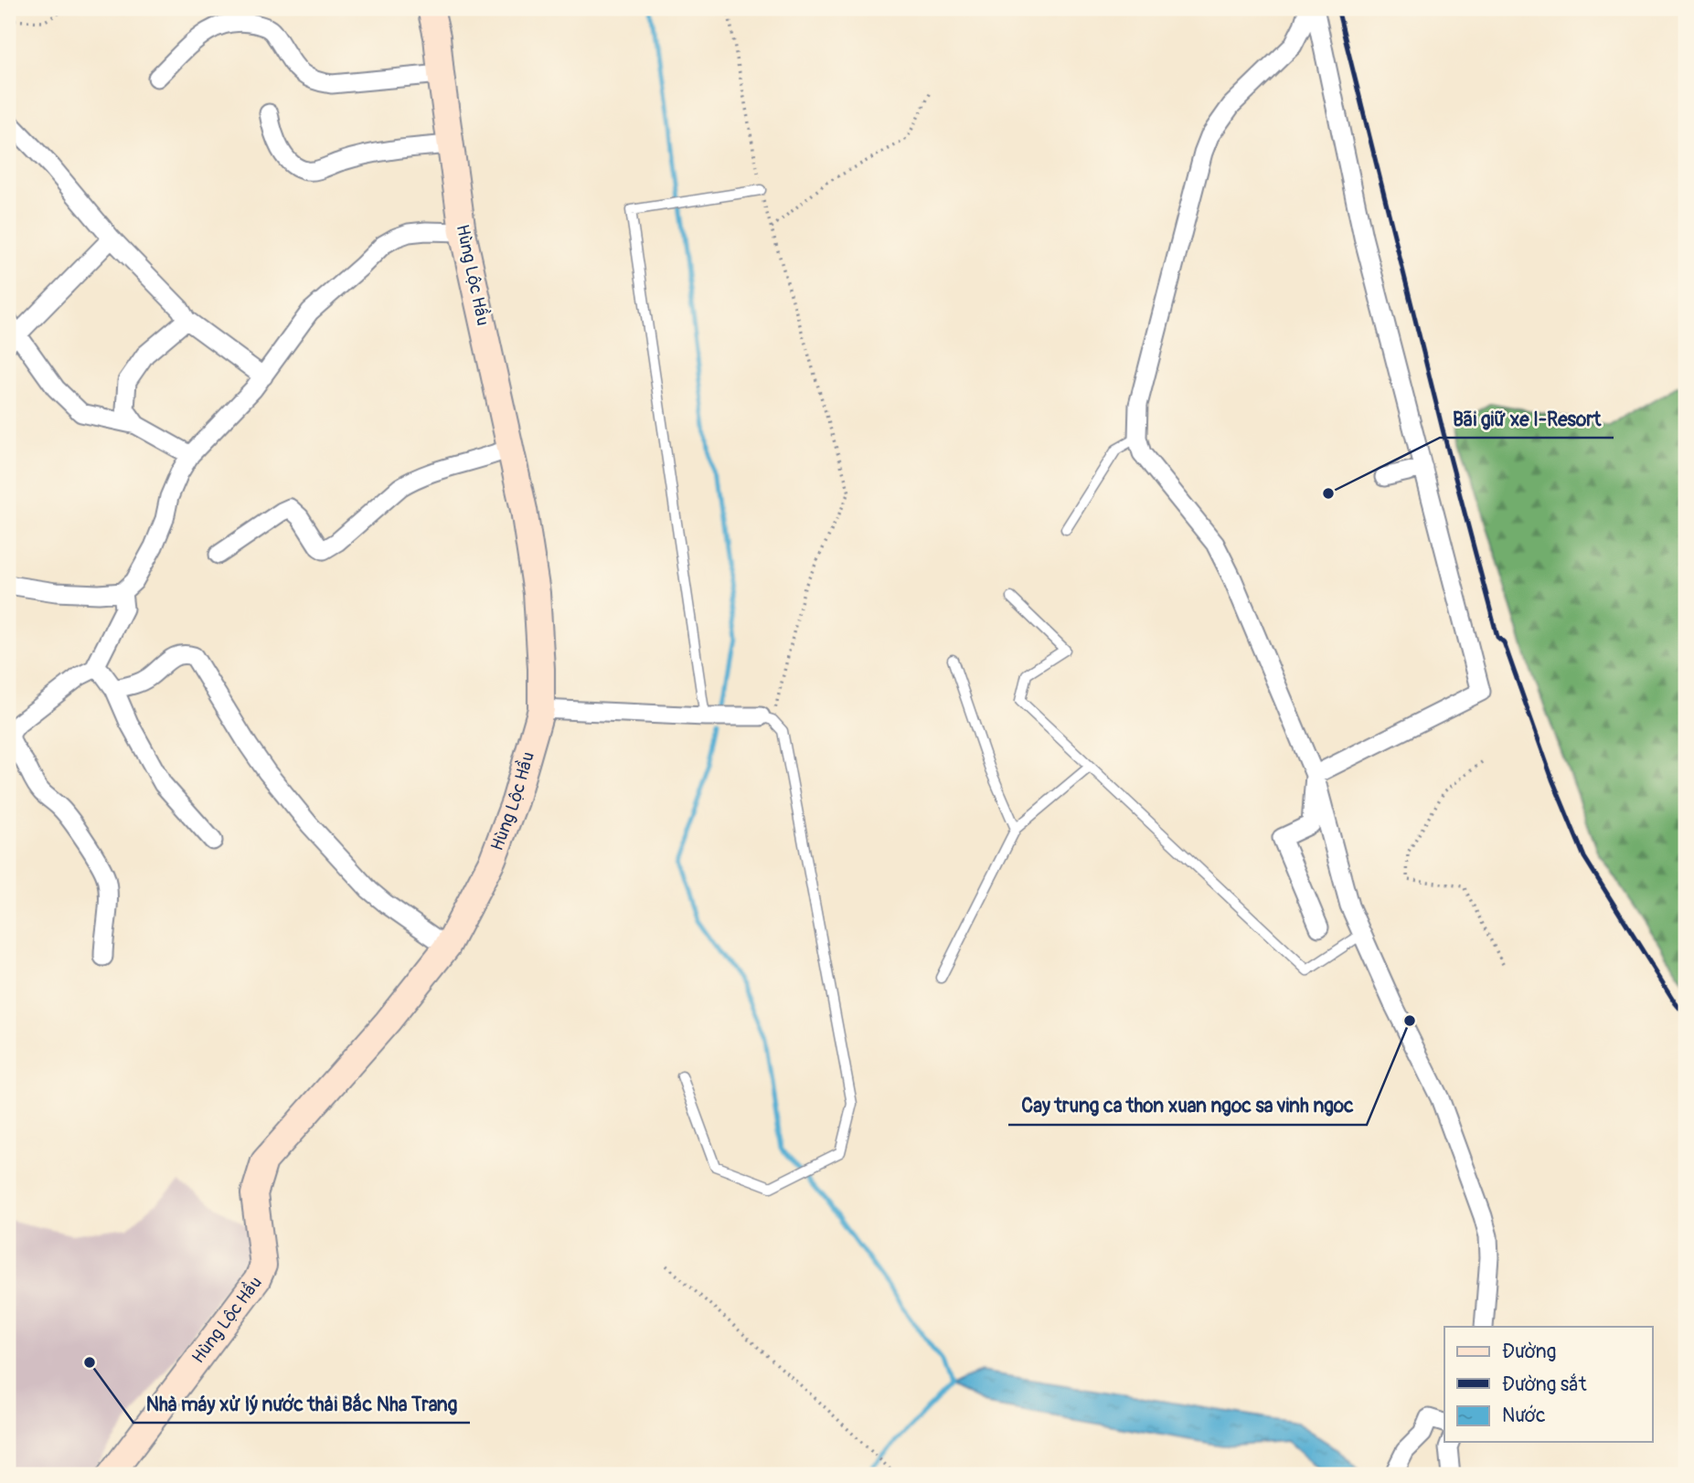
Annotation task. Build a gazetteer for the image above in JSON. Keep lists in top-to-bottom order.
{
  "streets": {
    "street": ["Hùng Lộc Hầu"]
  },
  "places": ["Bãi giữ xe I-Resort", "Cay trung ca thon xuan ngoc sa vinh ngoc", "Nhà máy xử lý nước thải Bắc Nha Trang"],
  "legend": ["Đường", "Đường sắt", "Nước"]
}
